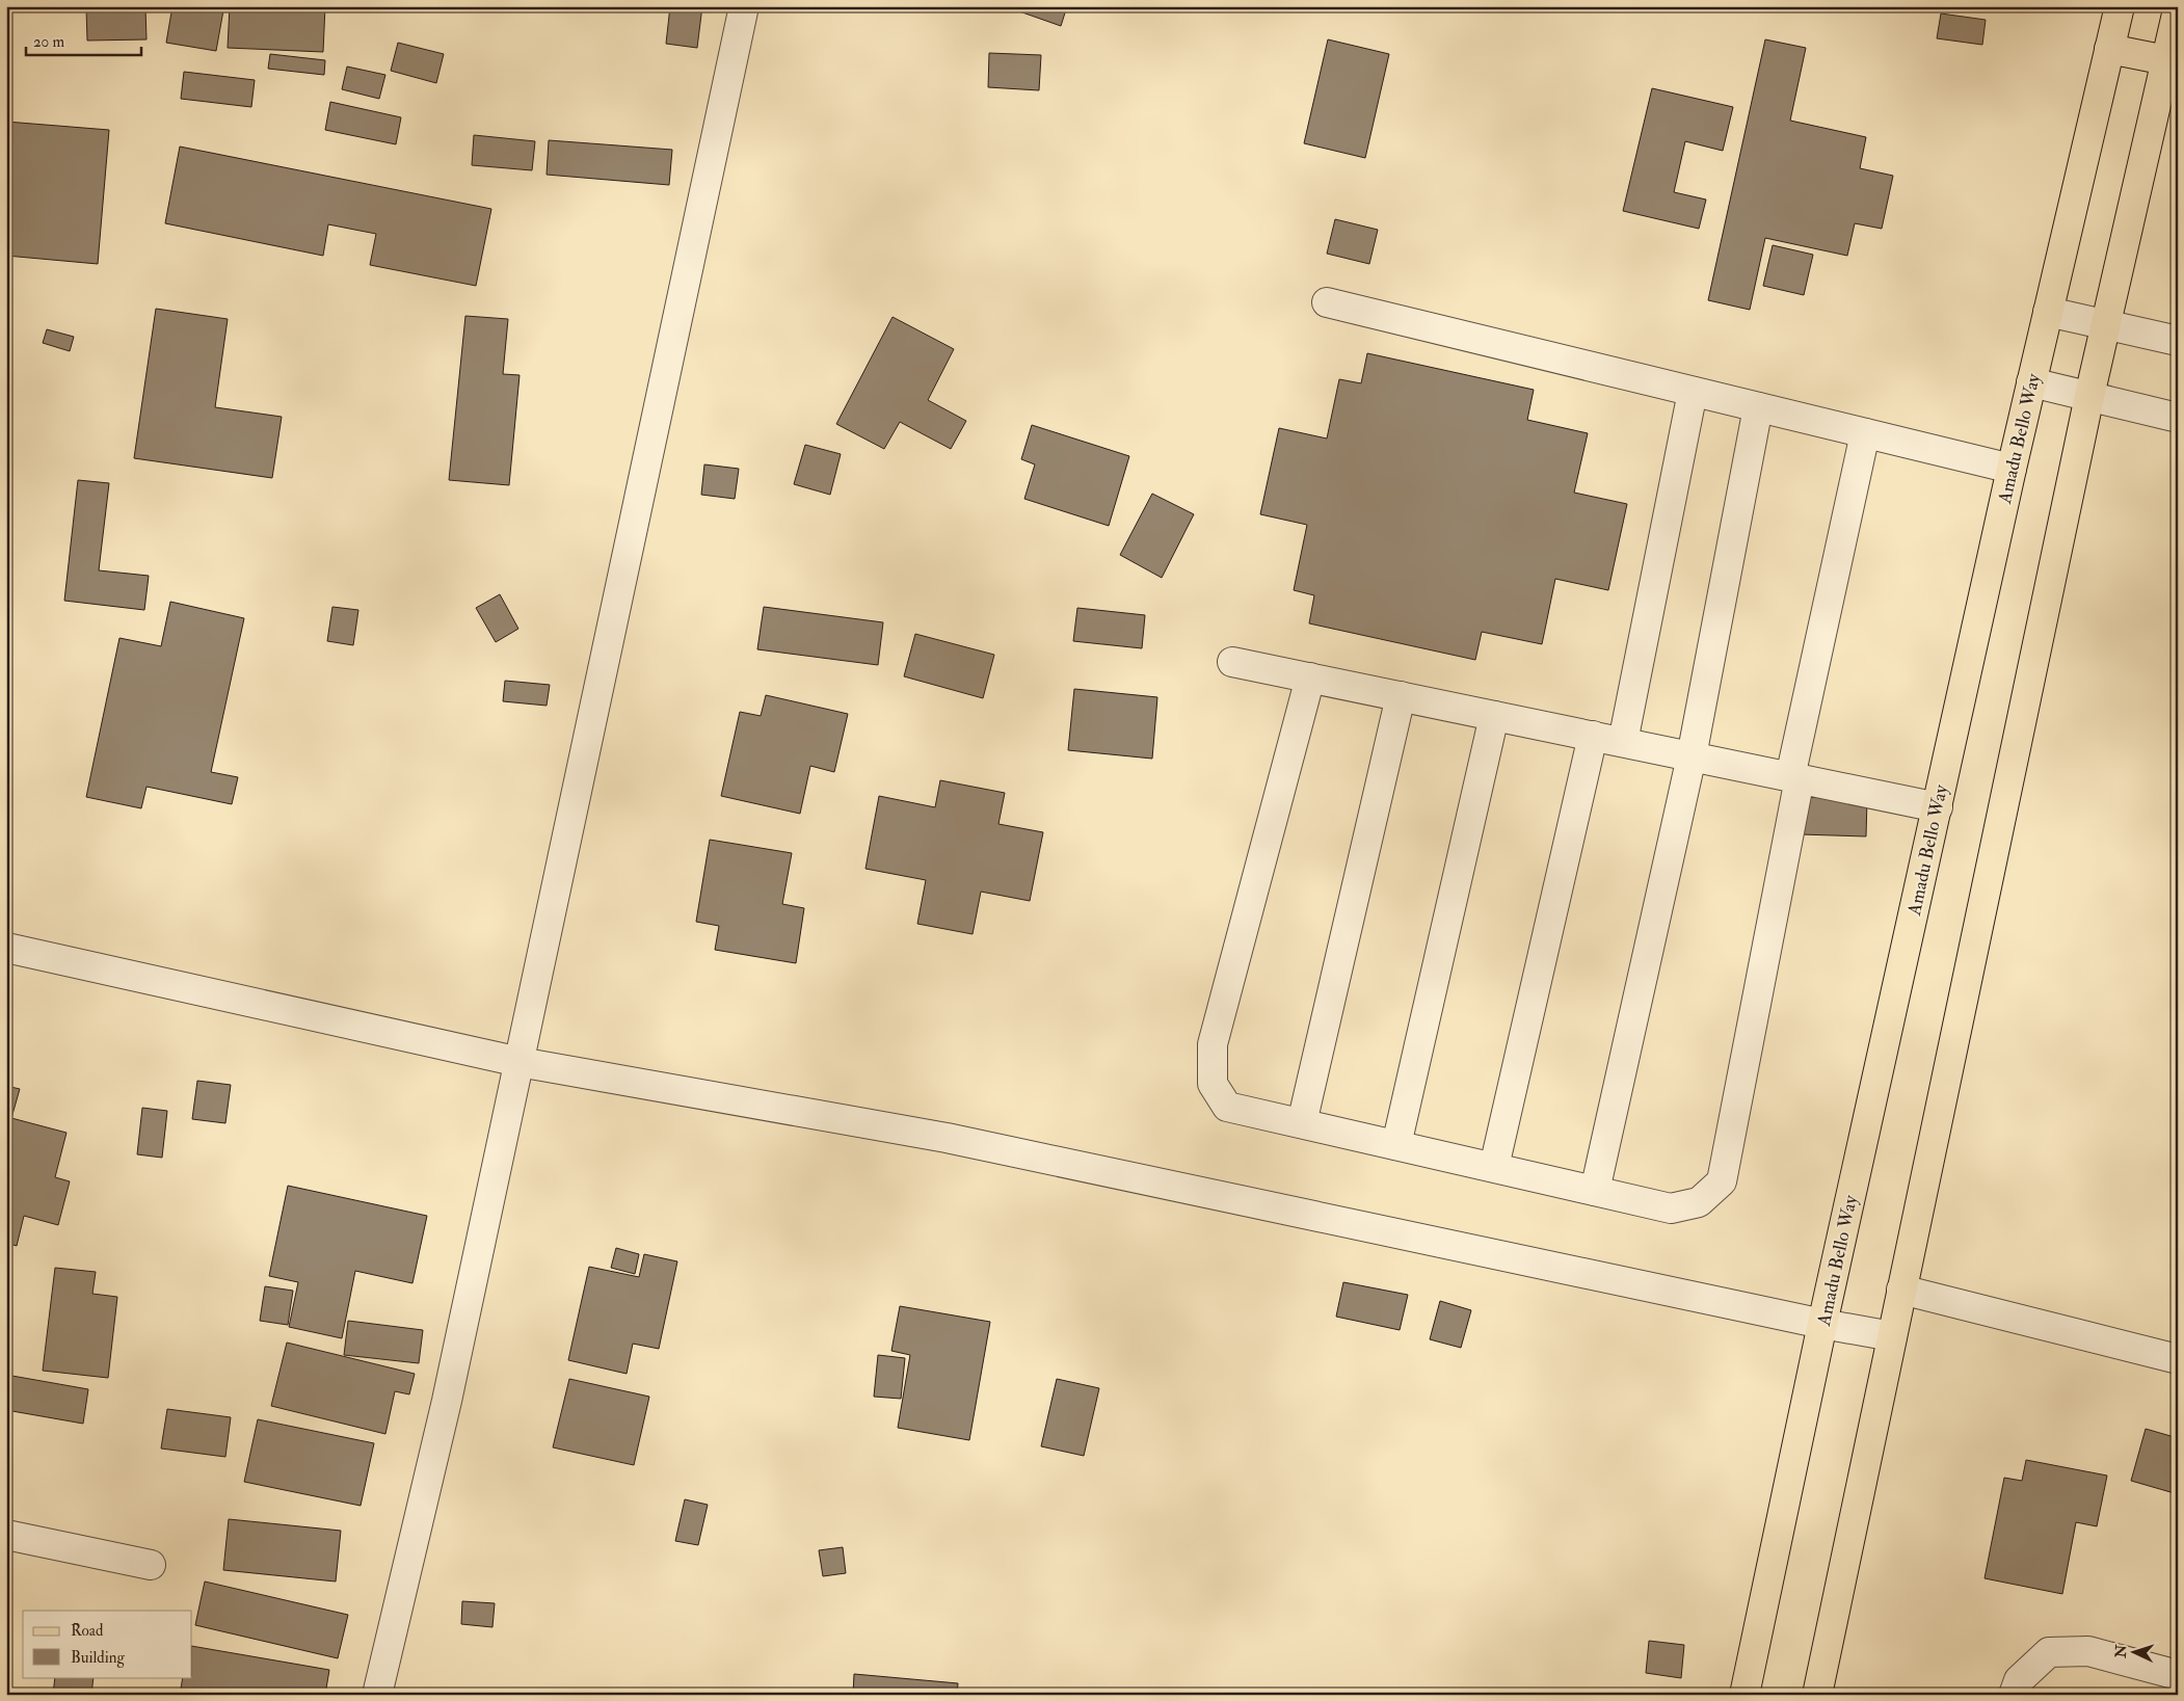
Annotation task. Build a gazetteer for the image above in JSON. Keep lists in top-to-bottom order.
{
  "streets": {
    "main road": ["Amadu Bello Way"]
  },
  "legend": ["Road", "Building"],
  "scale_bar": "20 m",
  "north": "left"
}
